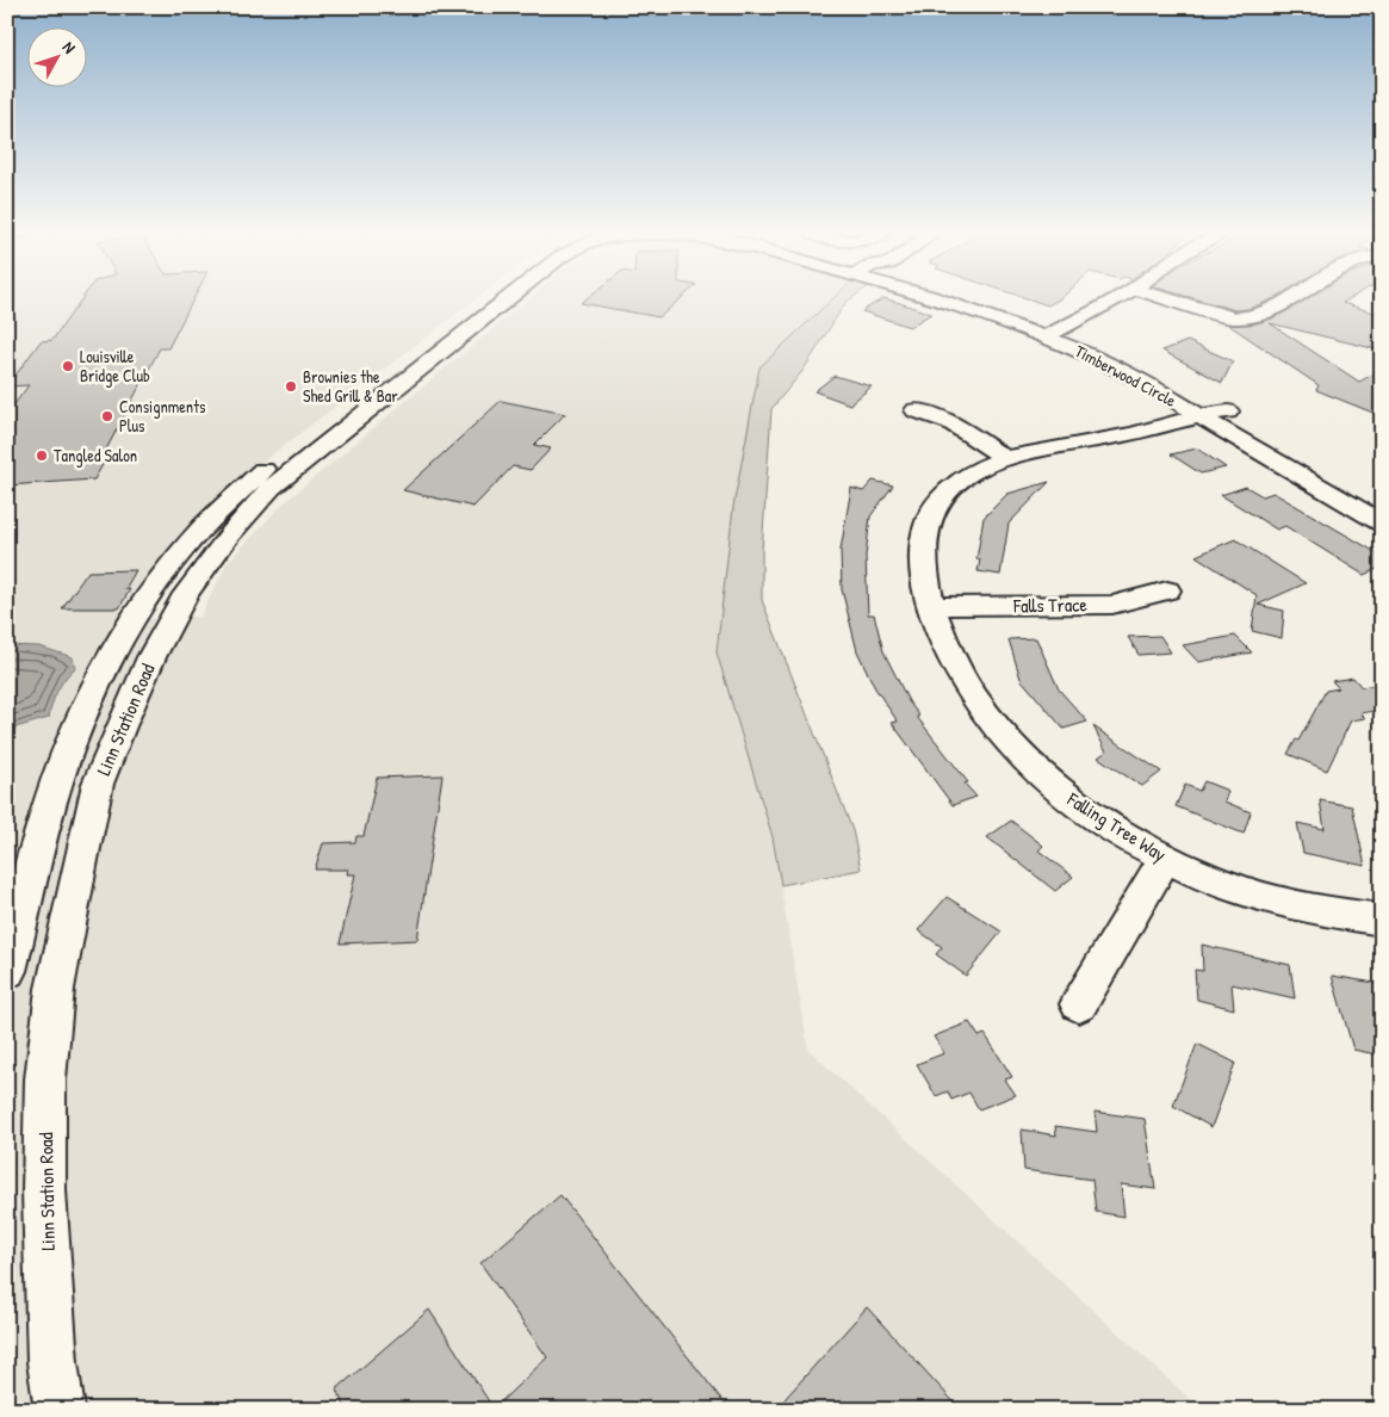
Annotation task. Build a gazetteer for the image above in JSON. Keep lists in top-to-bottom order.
{
  "streets": {
    "street": [
      "Timberwood Circle",
      "Falls Trace",
      "Linn Station Road",
      "Falling Tree Way"
    ]
  },
  "crossings": [
    ["Timberwood Circle", "Falling Tree Way"],
    ["Falls Trace", "Falling Tree Way"]
  ],
  "places": [
    "Louisville Bridge Club",
    "Brownies the Shed Grill & Bar",
    "Consignments Plus",
    "Tangled Salon"
  ],
  "north": "top right"
}
